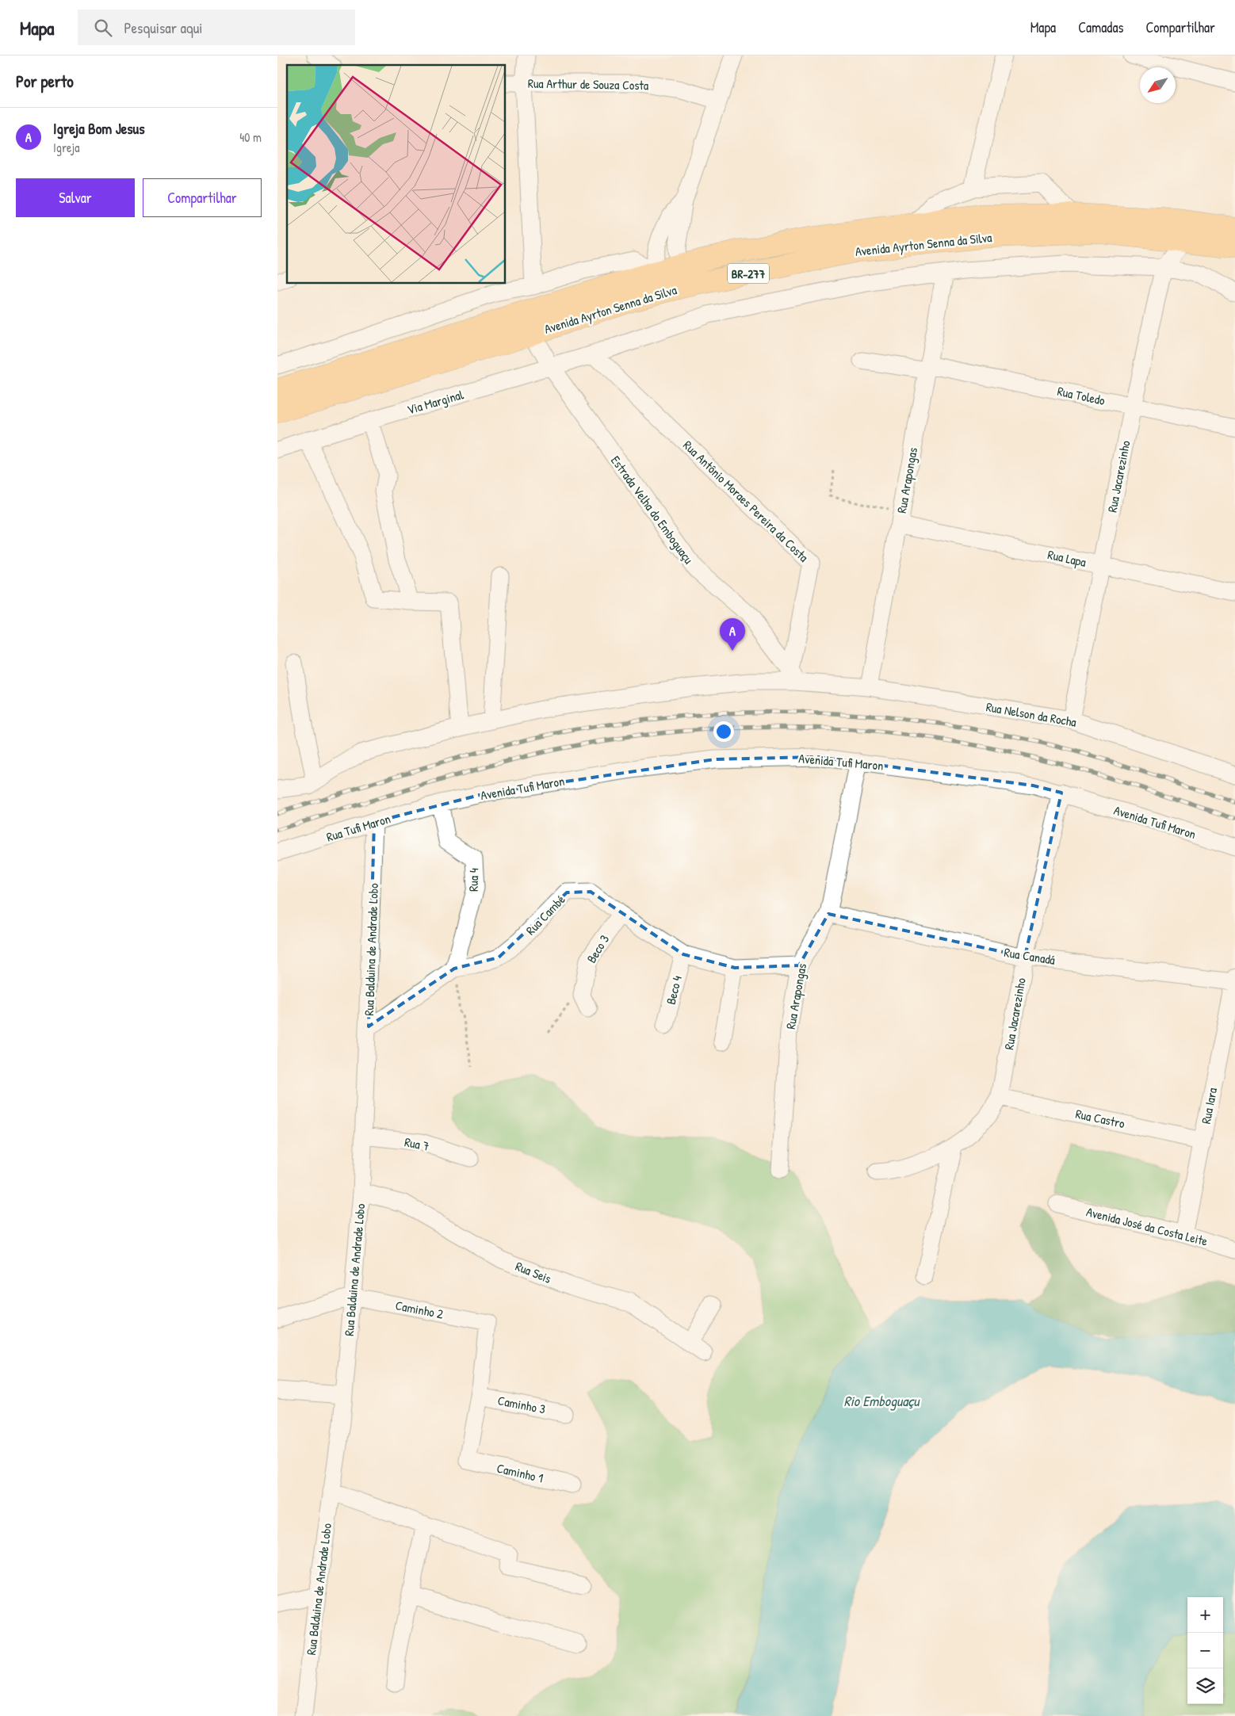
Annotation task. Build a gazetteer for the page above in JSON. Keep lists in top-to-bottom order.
{
  "streets": {
    "highway": ["Avenida Ayrton Senna da Silva", "BR-277"],
    "street": [
      "Rua Arthur de Souza Costa",
      "Rua Toledo",
      "Via Marginal",
      "Rua Jacarezinho",
      "Rua Arapongas",
      "Rua Antônio Moraes Pereira da Costa",
      "Estrada Velha do Emboguaçu",
      "Rua Lapa",
      "Rua Nelson da Rocha",
      "Avenida Tufi Maron",
      "Rua Tufi Maron",
      "Rua 4",
      "Rua Cambé",
      "Beco 3",
      "Rua Balduina de Andrade Lobo",
      "Rua Canadá",
      "Beco 4",
      "Rua Iara",
      "Rua Castro",
      "Rua 7",
      "Avenida José da Costa Leite",
      "Rua Seis",
      "Caminho 2",
      "Caminho 3",
      "Caminho 1"
    ]
  },
  "crossings": [
    ["Avenida Ayrton Senna da Silva", "Rua Jacarezinho"],
    ["Avenida Ayrton Senna da Silva", "Estrada Velha do Emboguaçu"],
    ["Rua Toledo", "Rua Jacarezinho"],
    ["Rua Toledo", "Rua Arapongas"],
    ["Via Marginal", "Rua Jacarezinho"],
    ["Via Marginal", "Rua Arapongas"],
    ["Via Marginal", "Rua Antônio Moraes Pereira da Costa"],
    ["Via Marginal", "Estrada Velha do Emboguaçu"],
    ["Rua Jacarezinho", "Rua Lapa"],
    ["Rua Jacarezinho", "Rua Nelson da Rocha"],
    ["Rua Jacarezinho", "Avenida Tufi Maron"],
    ["Rua Jacarezinho", "Rua Canadá"],
    ["Rua Jacarezinho", "Rua Castro"],
    ["Rua Arapongas", "Rua Lapa"],
    ["Rua Arapongas", "Rua Nelson da Rocha"],
    ["Rua Arapongas", "Avenida Tufi Maron"],
    ["Rua Arapongas", "Rua Cambé"],
    ["Rua Arapongas", "Rua Canadá"],
    ["Rua Antônio Moraes Pereira da Costa", "Estrada Velha do Emboguaçu"],
    ["Rua Antônio Moraes Pereira da Costa", "Rua Nelson da Rocha"],
    ["Estrada Velha do Emboguaçu", "Rua Nelson da Rocha"],
    ["Avenida Tufi Maron", "Rua Tufi Maron"],
    ["Avenida Tufi Maron", "Rua 4"],
    ["Rua Tufi Maron", "Rua 4"],
    ["Rua Tufi Maron", "Rua Balduina de Andrade Lobo"],
    ["Rua 4", "Rua Cambé"],
    ["Rua Cambé", "Beco 3"],
    ["Rua Cambé", "Rua Balduina de Andrade Lobo"],
    ["Rua Cambé", "Beco 4"],
    ["Rua Balduina de Andrade Lobo", "Rua 7"],
    ["Rua Balduina de Andrade Lobo", "Rua Seis"],
    ["Rua Balduina de Andrade Lobo", "Caminho 2"],
    ["Rua Canadá", "Rua Iara"],
    ["Rua Iara", "Rua Castro"],
    ["Rua Iara", "Avenida José da Costa Leite"],
    ["Caminho 2", "Caminho 3"],
    ["Caminho 2", "Caminho 1"],
    ["Caminho 3", "Caminho 1"]
  ],
  "water": ["Rio Emboguaçu"],
  "north": "bottom left",
  "page": {
    "header": "Mapa",
    "search": "Pesquisar aqui",
    "nav": ["Mapa", "Camadas", "Compartilhar"],
    "heading": "Por perto",
    "list": [
      {
        "mark": "A",
        "name": "Igreja Bom Jesus",
        "note": "Igreja",
        "value": "40 m"
      }
    ],
    "buttons": ["Salvar", "Compartilhar"],
    "pins": "A",
    "map_buttons": ["+", "−"]
  }
}
